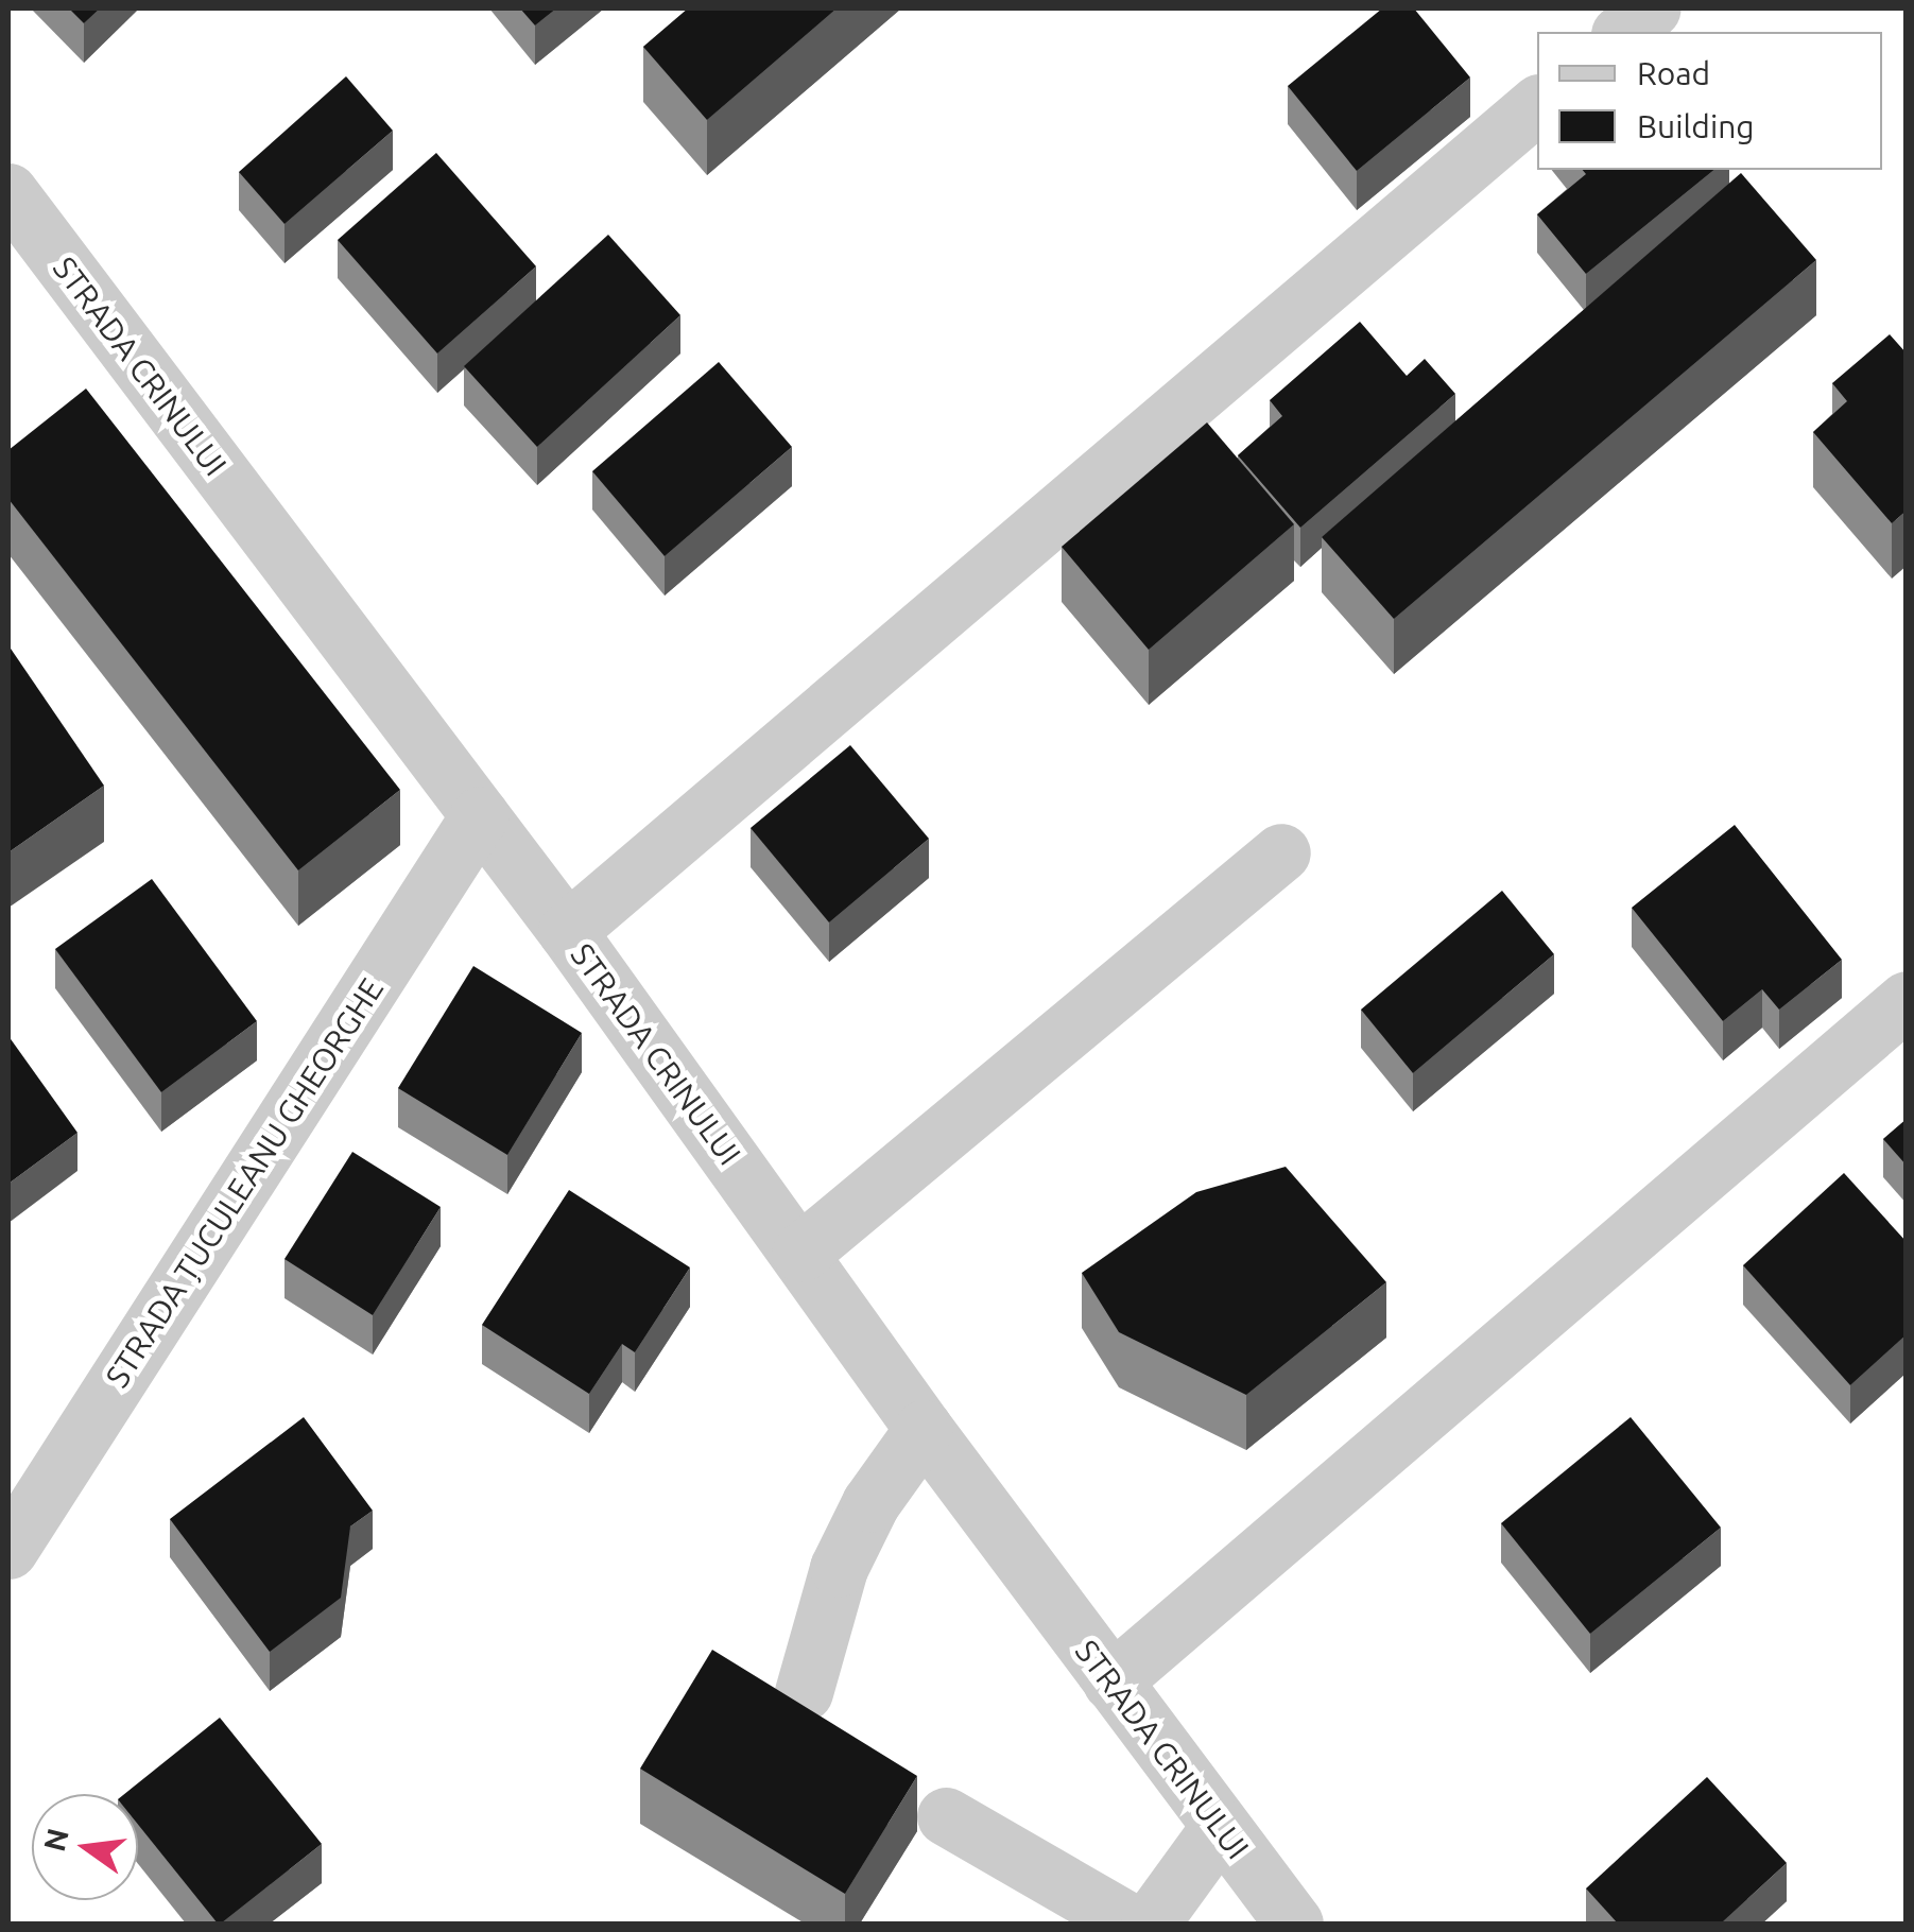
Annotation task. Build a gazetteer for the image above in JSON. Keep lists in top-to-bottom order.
{
  "streets": {
    "street": ["STRADA CRINULUI", "STRADA ȚUCULEANU GHEORGHE"]
  },
  "crossings": [
    ["STRADA CRINULUI", "STRADA ȚUCULEANU GHEORGHE"]
  ],
  "legend": ["Road", "Building"],
  "north": "left"
}
